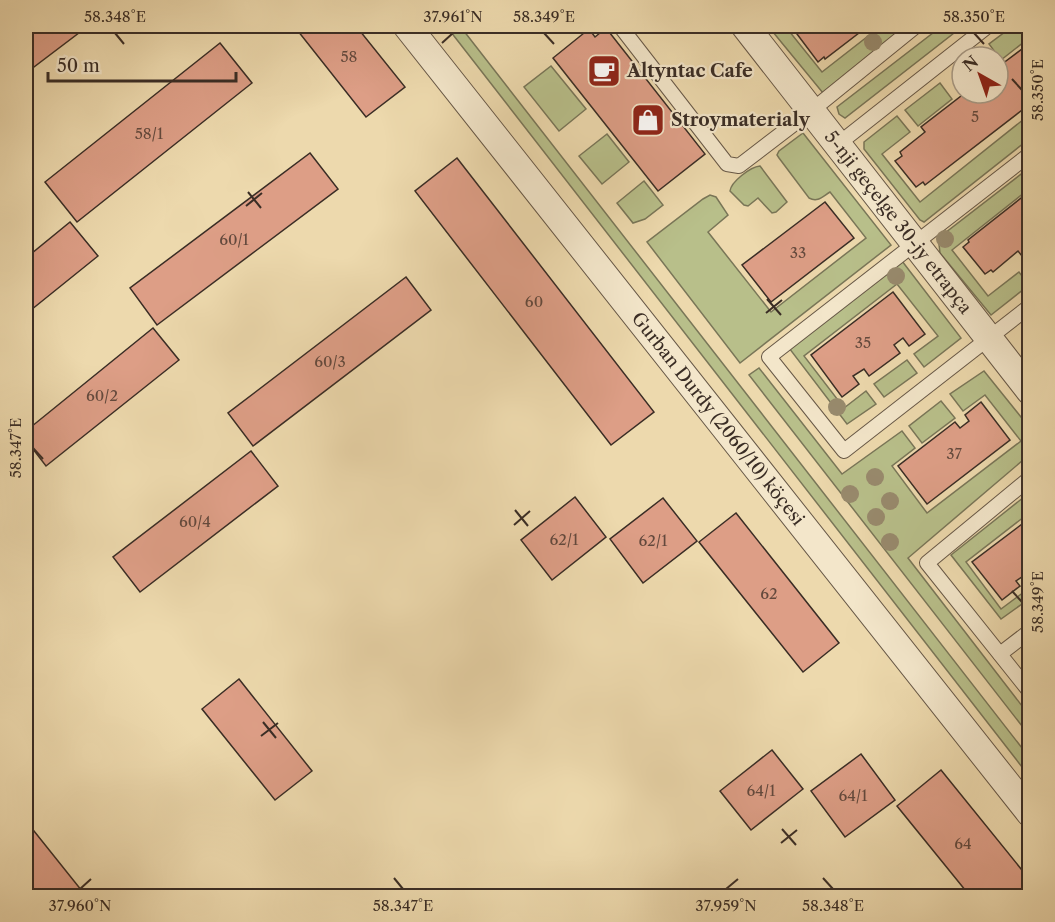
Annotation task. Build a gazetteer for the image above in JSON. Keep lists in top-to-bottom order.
{
  "streets": {
    "street": ["5-nji geçelge 30-jy etrapça", "Gurban Durdy (2060/10) köçesi"]
  },
  "places": {
    "cafe": ["Altyntac Cafe"],
    "shop": ["Stroymaterialy"]
  },
  "house_numbers": [
    "58",
    "5",
    "58/1",
    "60/1",
    "33",
    "60",
    "35",
    "60/3",
    "60/2",
    "37",
    "60/4",
    "62/1",
    "62/1",
    "62",
    "64/1",
    "64/1",
    "64"
  ],
  "scale_bar": "50 m",
  "north": "top left",
  "coordinates": [
    "58.348°E",
    "37.961°N",
    "58.349°E",
    "58.350°E",
    "58.347°E",
    "37.960°N",
    "37.959°N"
  ]
}
